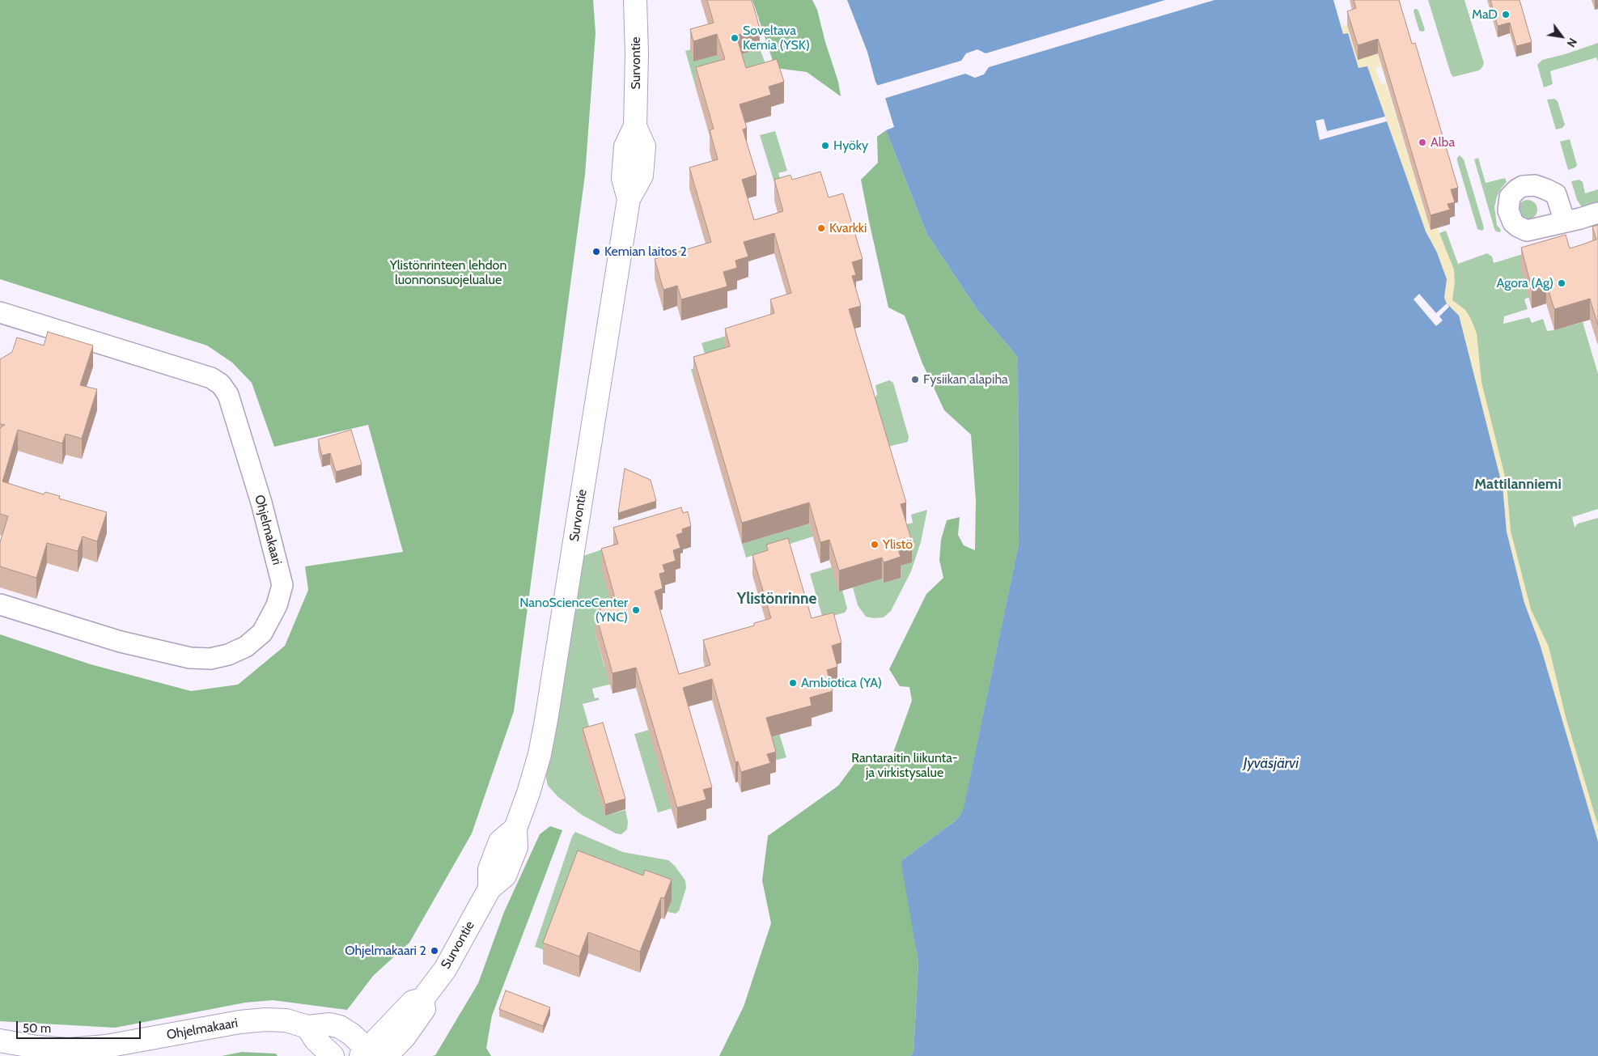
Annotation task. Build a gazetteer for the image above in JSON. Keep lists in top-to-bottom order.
{
  "streets": {
    "main road": ["Survontie", "Ohjelmakaari"]
  },
  "crossings": [
    ["Survontie", "Ohjelmakaari"]
  ],
  "districts": ["Mattilanniemi", "Ylistönrinne"],
  "water": ["Jyväsjärvi"],
  "parks": ["Ylistönrinteen lehdon luonnonsuojelualue", "Rantaraitin liikunta- ja virkistysalue"],
  "places": [
    "MaD",
    "Soveltava Kemia (YSK)",
    "Alba",
    "Hyöky",
    "Kvarkki",
    "Kemian laitos 2",
    "Agora (Ag)",
    "Fysiikan alapiha",
    "Ylistö",
    "NanoScienceCenter (YNC)",
    "Ambiotica (YA)",
    "Ohjelmakaari 2"
  ],
  "scale_bar": "50 m",
  "north": "bottom right"
}
